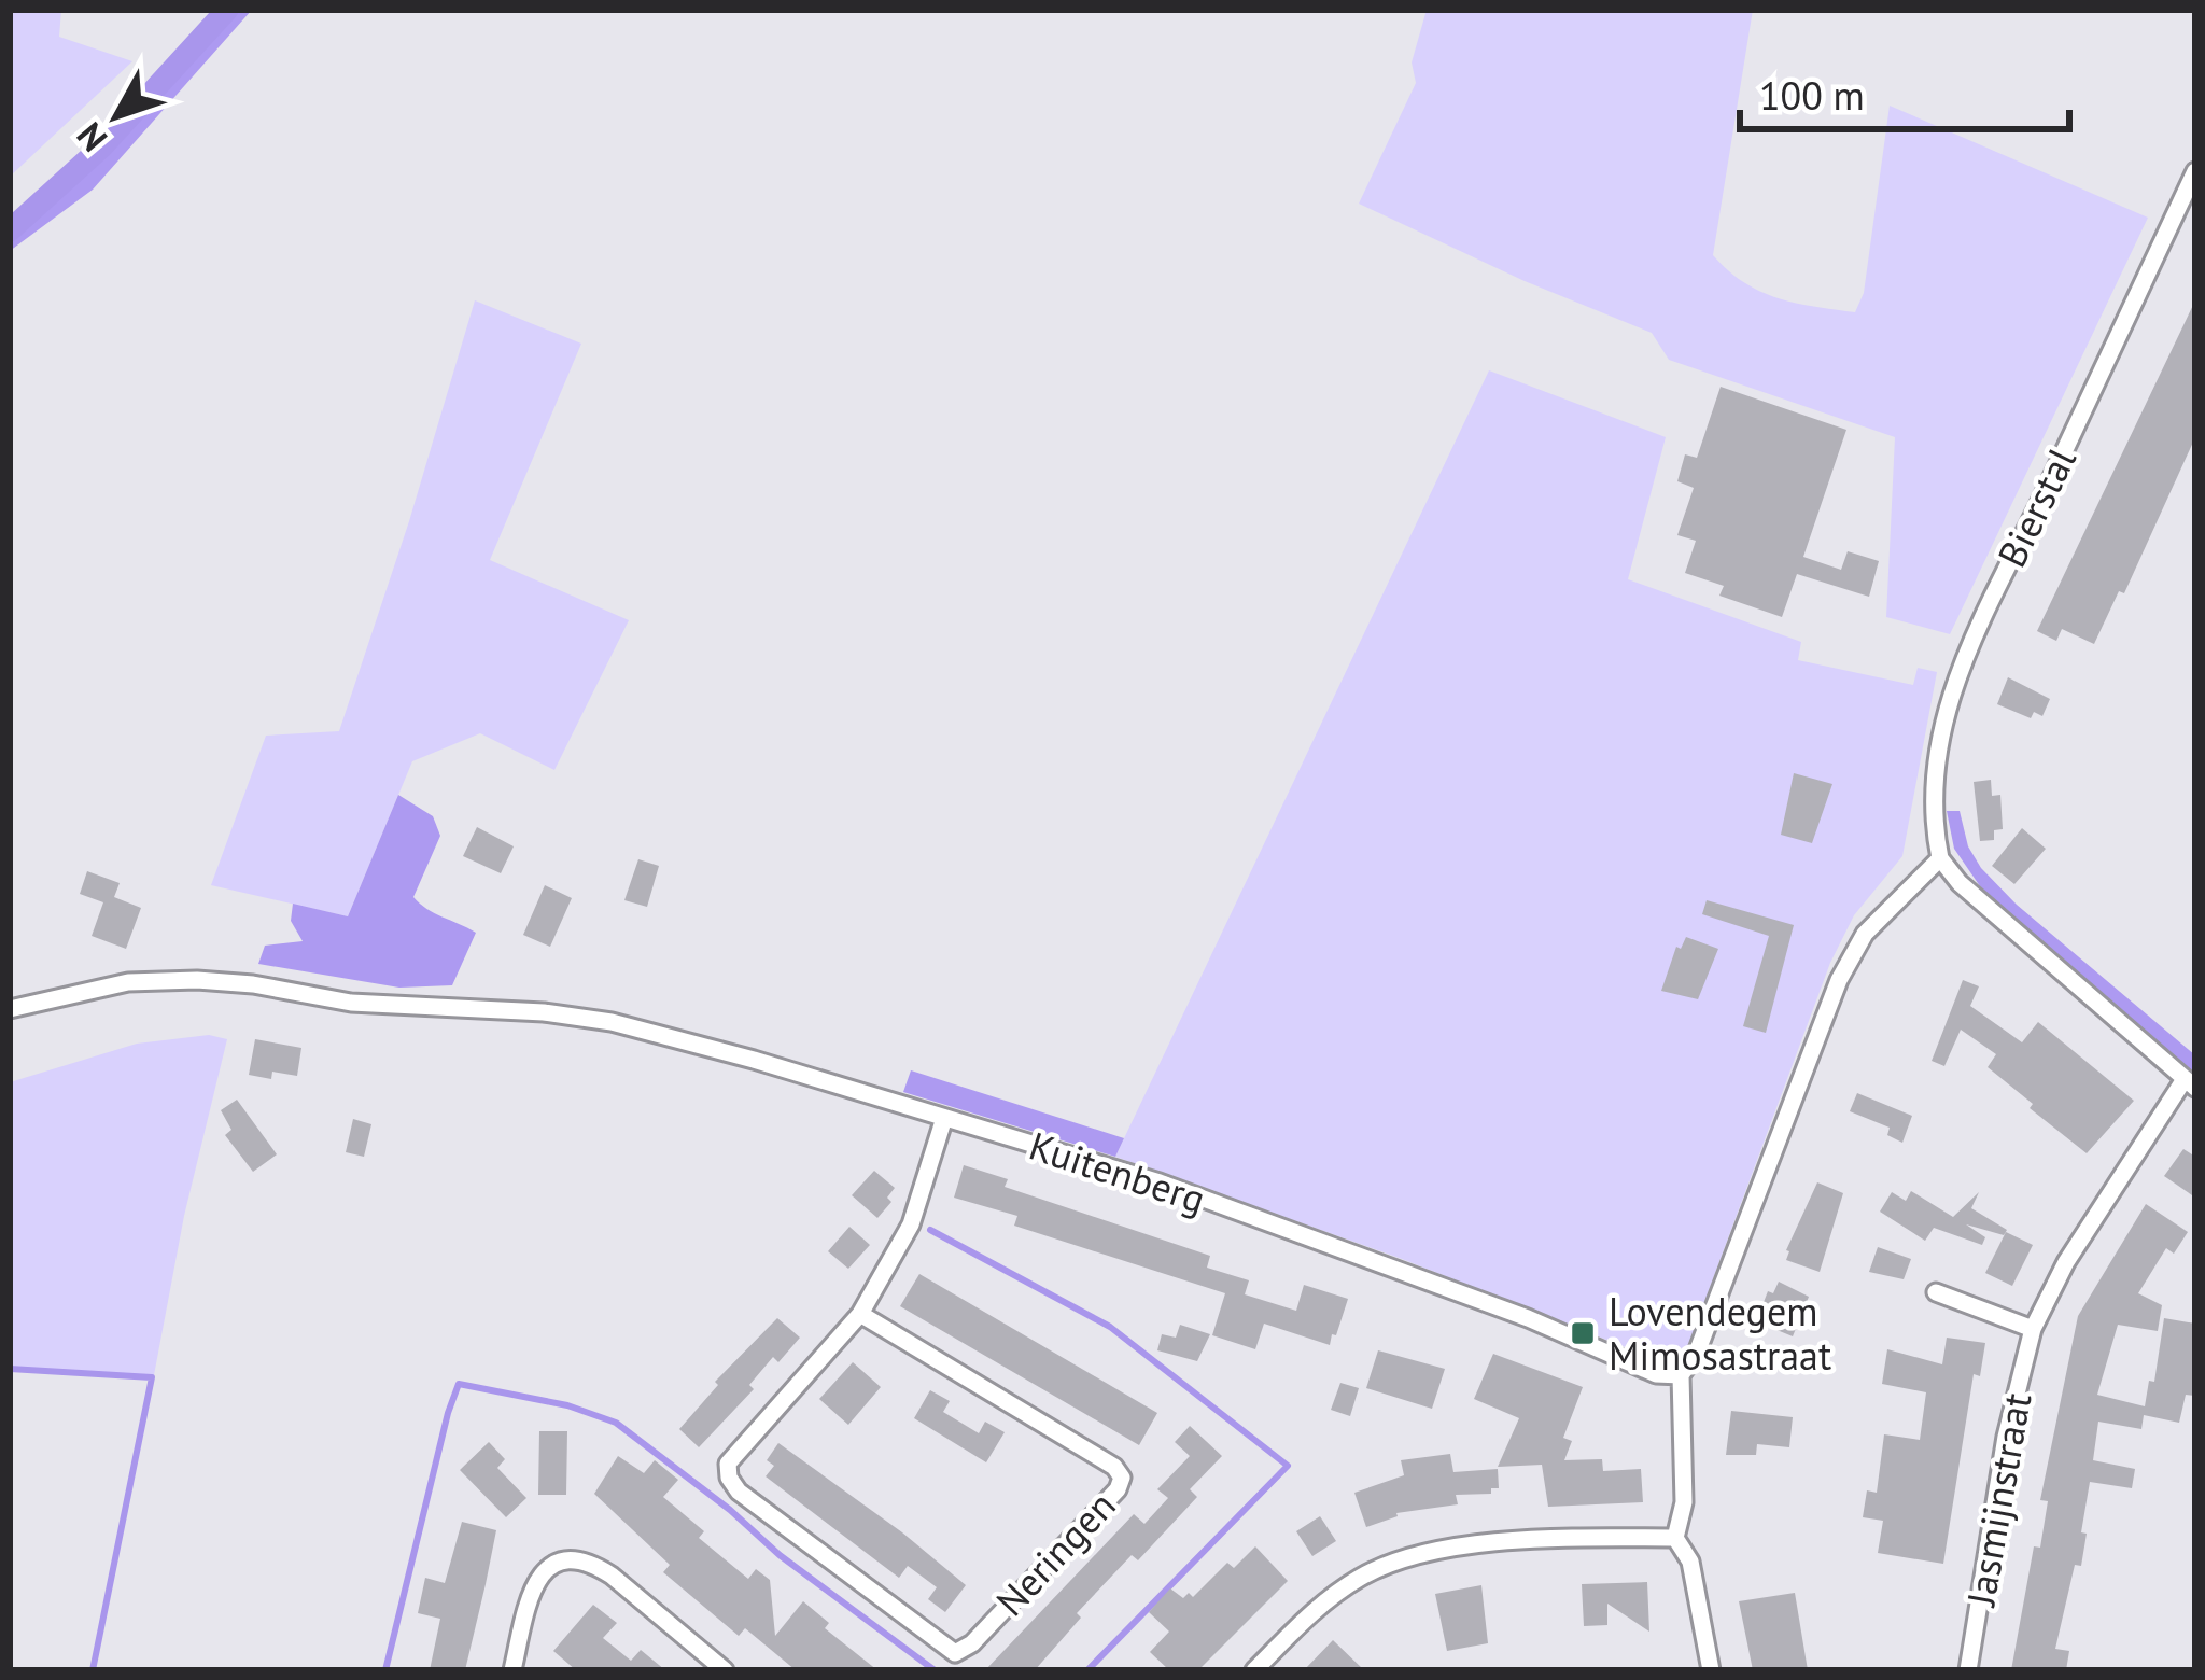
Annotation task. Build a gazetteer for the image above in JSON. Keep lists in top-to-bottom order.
{
  "streets": {
    "street": [
      "Bierstal",
      "Kuitenberg",
      "Jasmijnstraat",
      "Neringen"
    ]
  },
  "crossings": [
    ["Kuitenberg", "Neringen"]
  ],
  "places": {
    "transit": ["Lovendegem Mimosastraat"]
  },
  "scale_bar": "100 m",
  "north": "bottom left"
}
